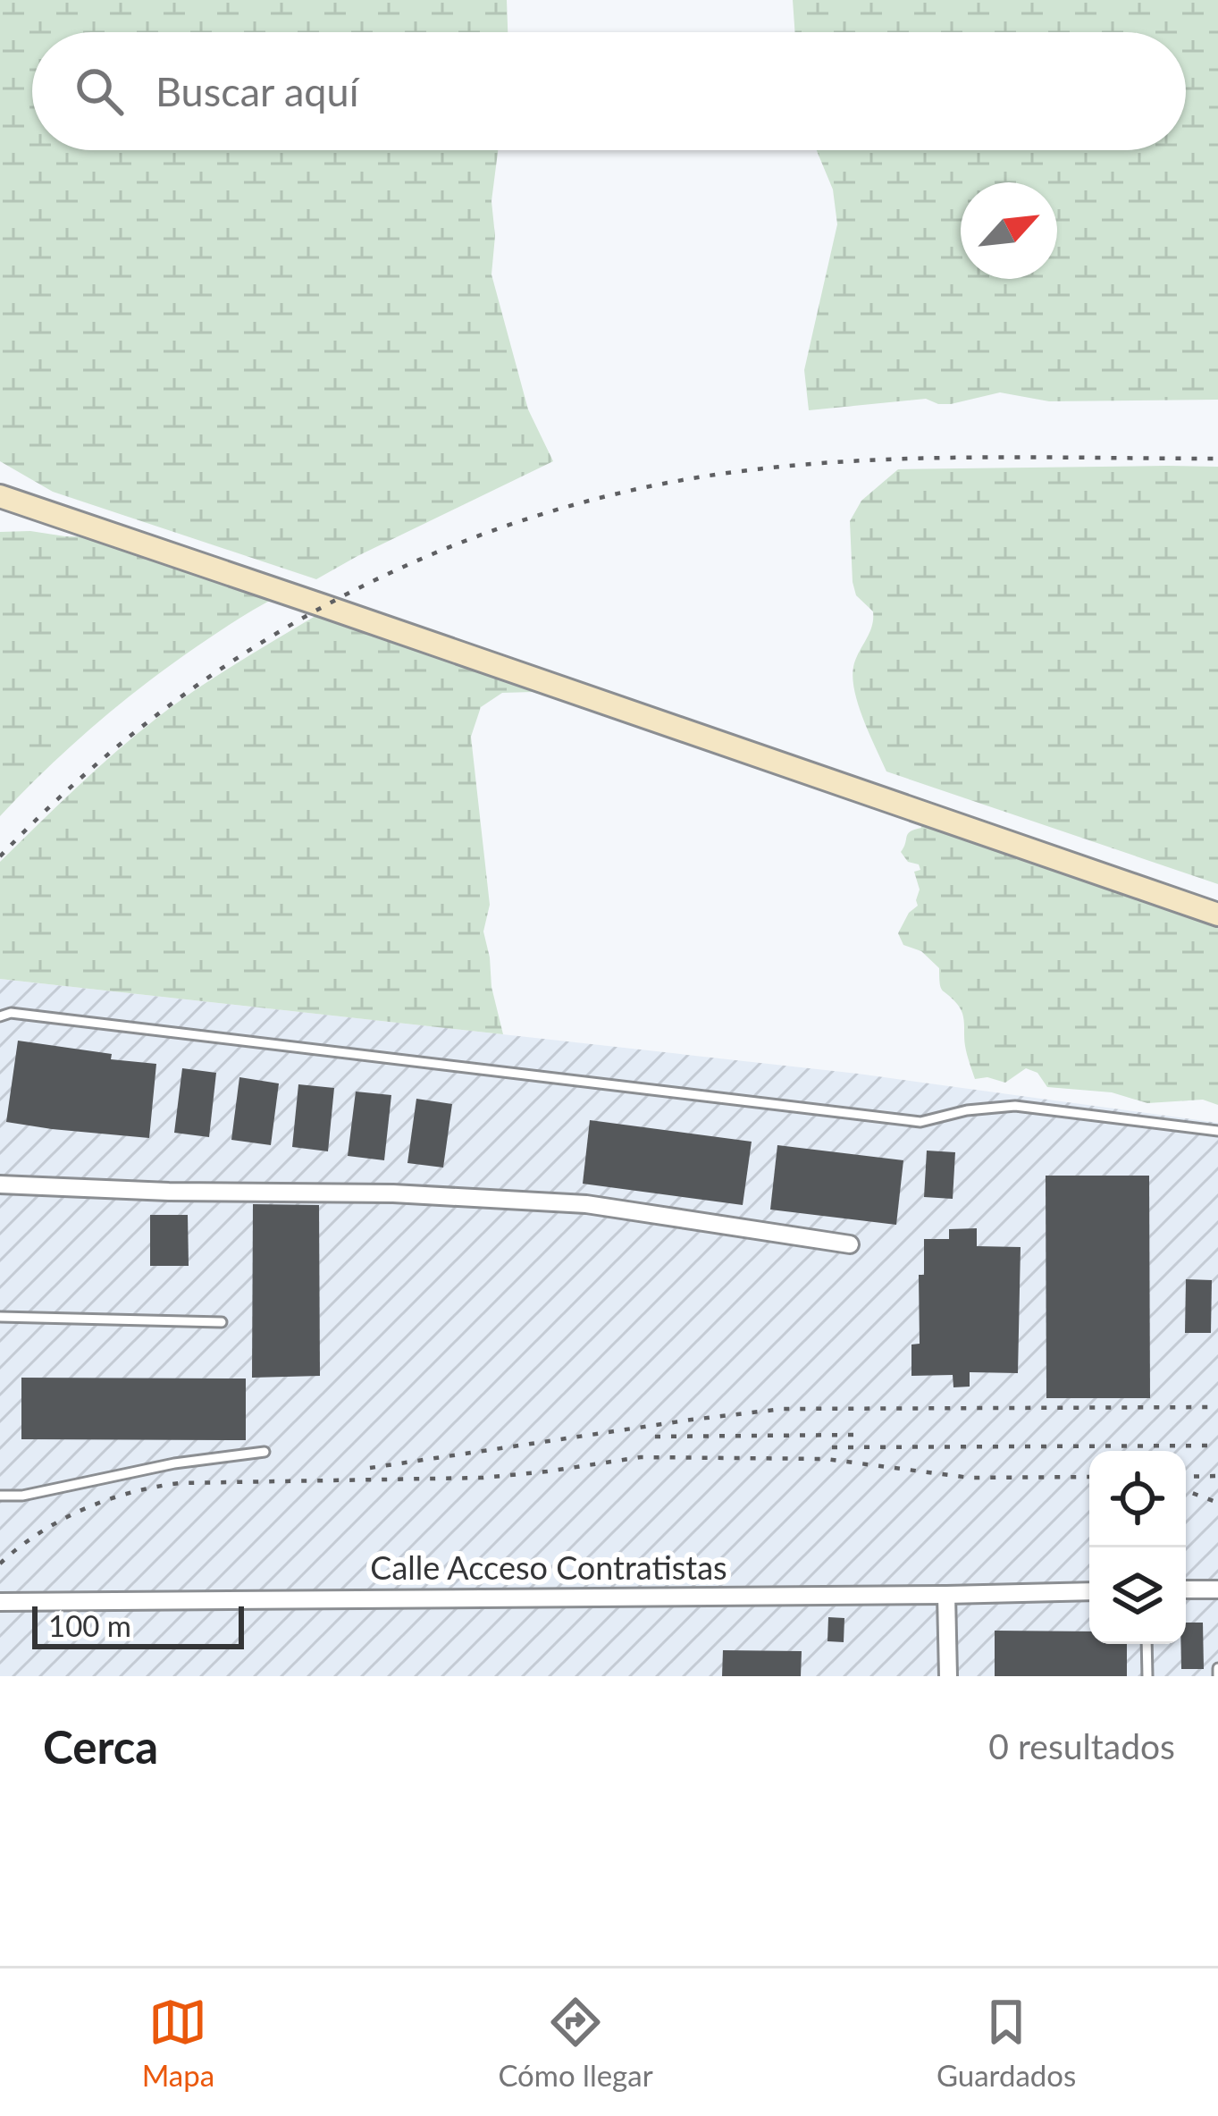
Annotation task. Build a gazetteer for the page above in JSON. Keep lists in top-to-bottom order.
{
  "streets": {
    "street": ["Calle Acceso Contratistas"]
  },
  "scale_bar": "100 m",
  "north": "top right",
  "page": {
    "search": "Buscar aquí",
    "scale": "100 m",
    "heading": ["Cerca", "0 resultados"],
    "nav": ["Mapa", "Cómo llegar", "Guardados"]
  }
}
